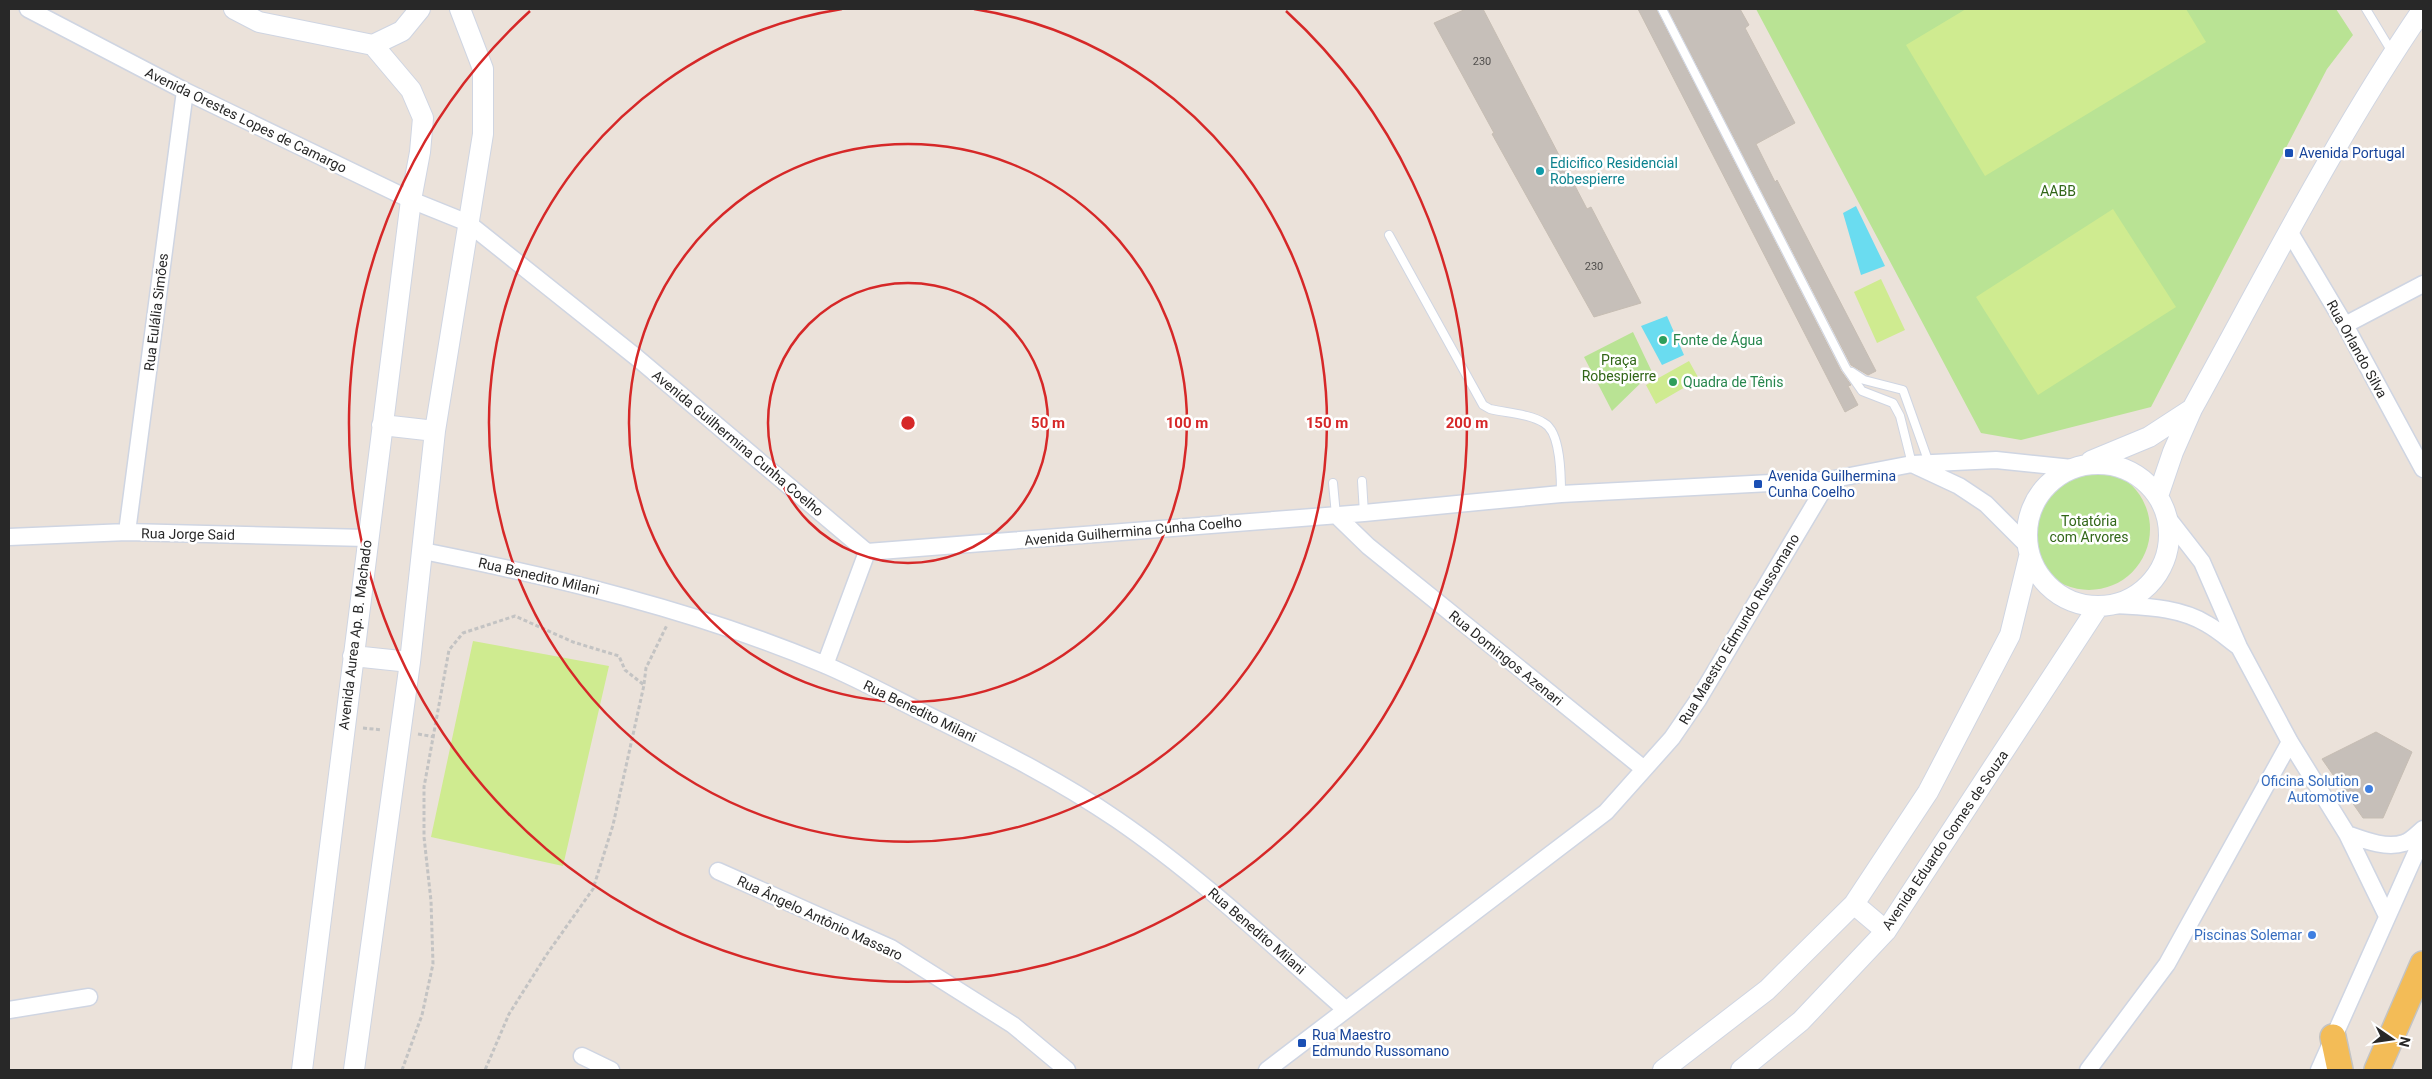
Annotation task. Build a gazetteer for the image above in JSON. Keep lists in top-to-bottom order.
{
  "streets": {
    "street": [
      "Avenida Orestes Lopes de Camargo",
      "Rua Eulália Simões",
      "Rua Orlando Silva",
      "Avenida Guilhermina Cunha Coelho",
      "Rua Jorge Said",
      "Rua Benedito Milani",
      "Rua Maestro Edmundo Russomano",
      "Avenida Aurea Ap. B. Machado",
      "Rua Domingos Azenari",
      "Avenida Eduardo Gomes de Souza",
      "Rua Ângelo Antônio Massaro"
    ]
  },
  "crossings": [
    ["Avenida Orestes Lopes de Camargo", "Rua Eulália Simões"],
    ["Avenida Orestes Lopes de Camargo", "Avenida Guilhermina Cunha Coelho"],
    ["Avenida Orestes Lopes de Camargo", "Avenida Aurea Ap. B. Machado"],
    ["Rua Eulália Simões", "Rua Jorge Said"],
    ["Avenida Guilhermina Cunha Coelho", "Rua Maestro Edmundo Russomano"],
    ["Avenida Guilhermina Cunha Coelho", "Rua Domingos Azenari"],
    ["Avenida Guilhermina Cunha Coelho", "Avenida Eduardo Gomes de Souza"],
    ["Rua Jorge Said", "Avenida Aurea Ap. B. Machado"],
    ["Rua Benedito Milani", "Rua Maestro Edmundo Russomano"],
    ["Rua Maestro Edmundo Russomano", "Rua Domingos Azenari"]
  ],
  "parks": ["AABB", "Praça Robespierre", "Totatória com Arvores"],
  "places": {
    "transit": ["Avenida Portugal", "Avenida Guilhermina Cunha Coelho", "Rua Maestro Edmundo Russomano"],
    "other": [
      "Edicifico Residencial Robespierre",
      "Fonte de Água",
      "Quadra de Tênis",
      "Oficina Solution Automotive",
      "Piscinas Solemar"
    ]
  },
  "house_numbers": ["230", "230"],
  "north": "right",
  "rings": [
    "50 m",
    "100 m",
    "150 m",
    "200 m"
  ]
}
